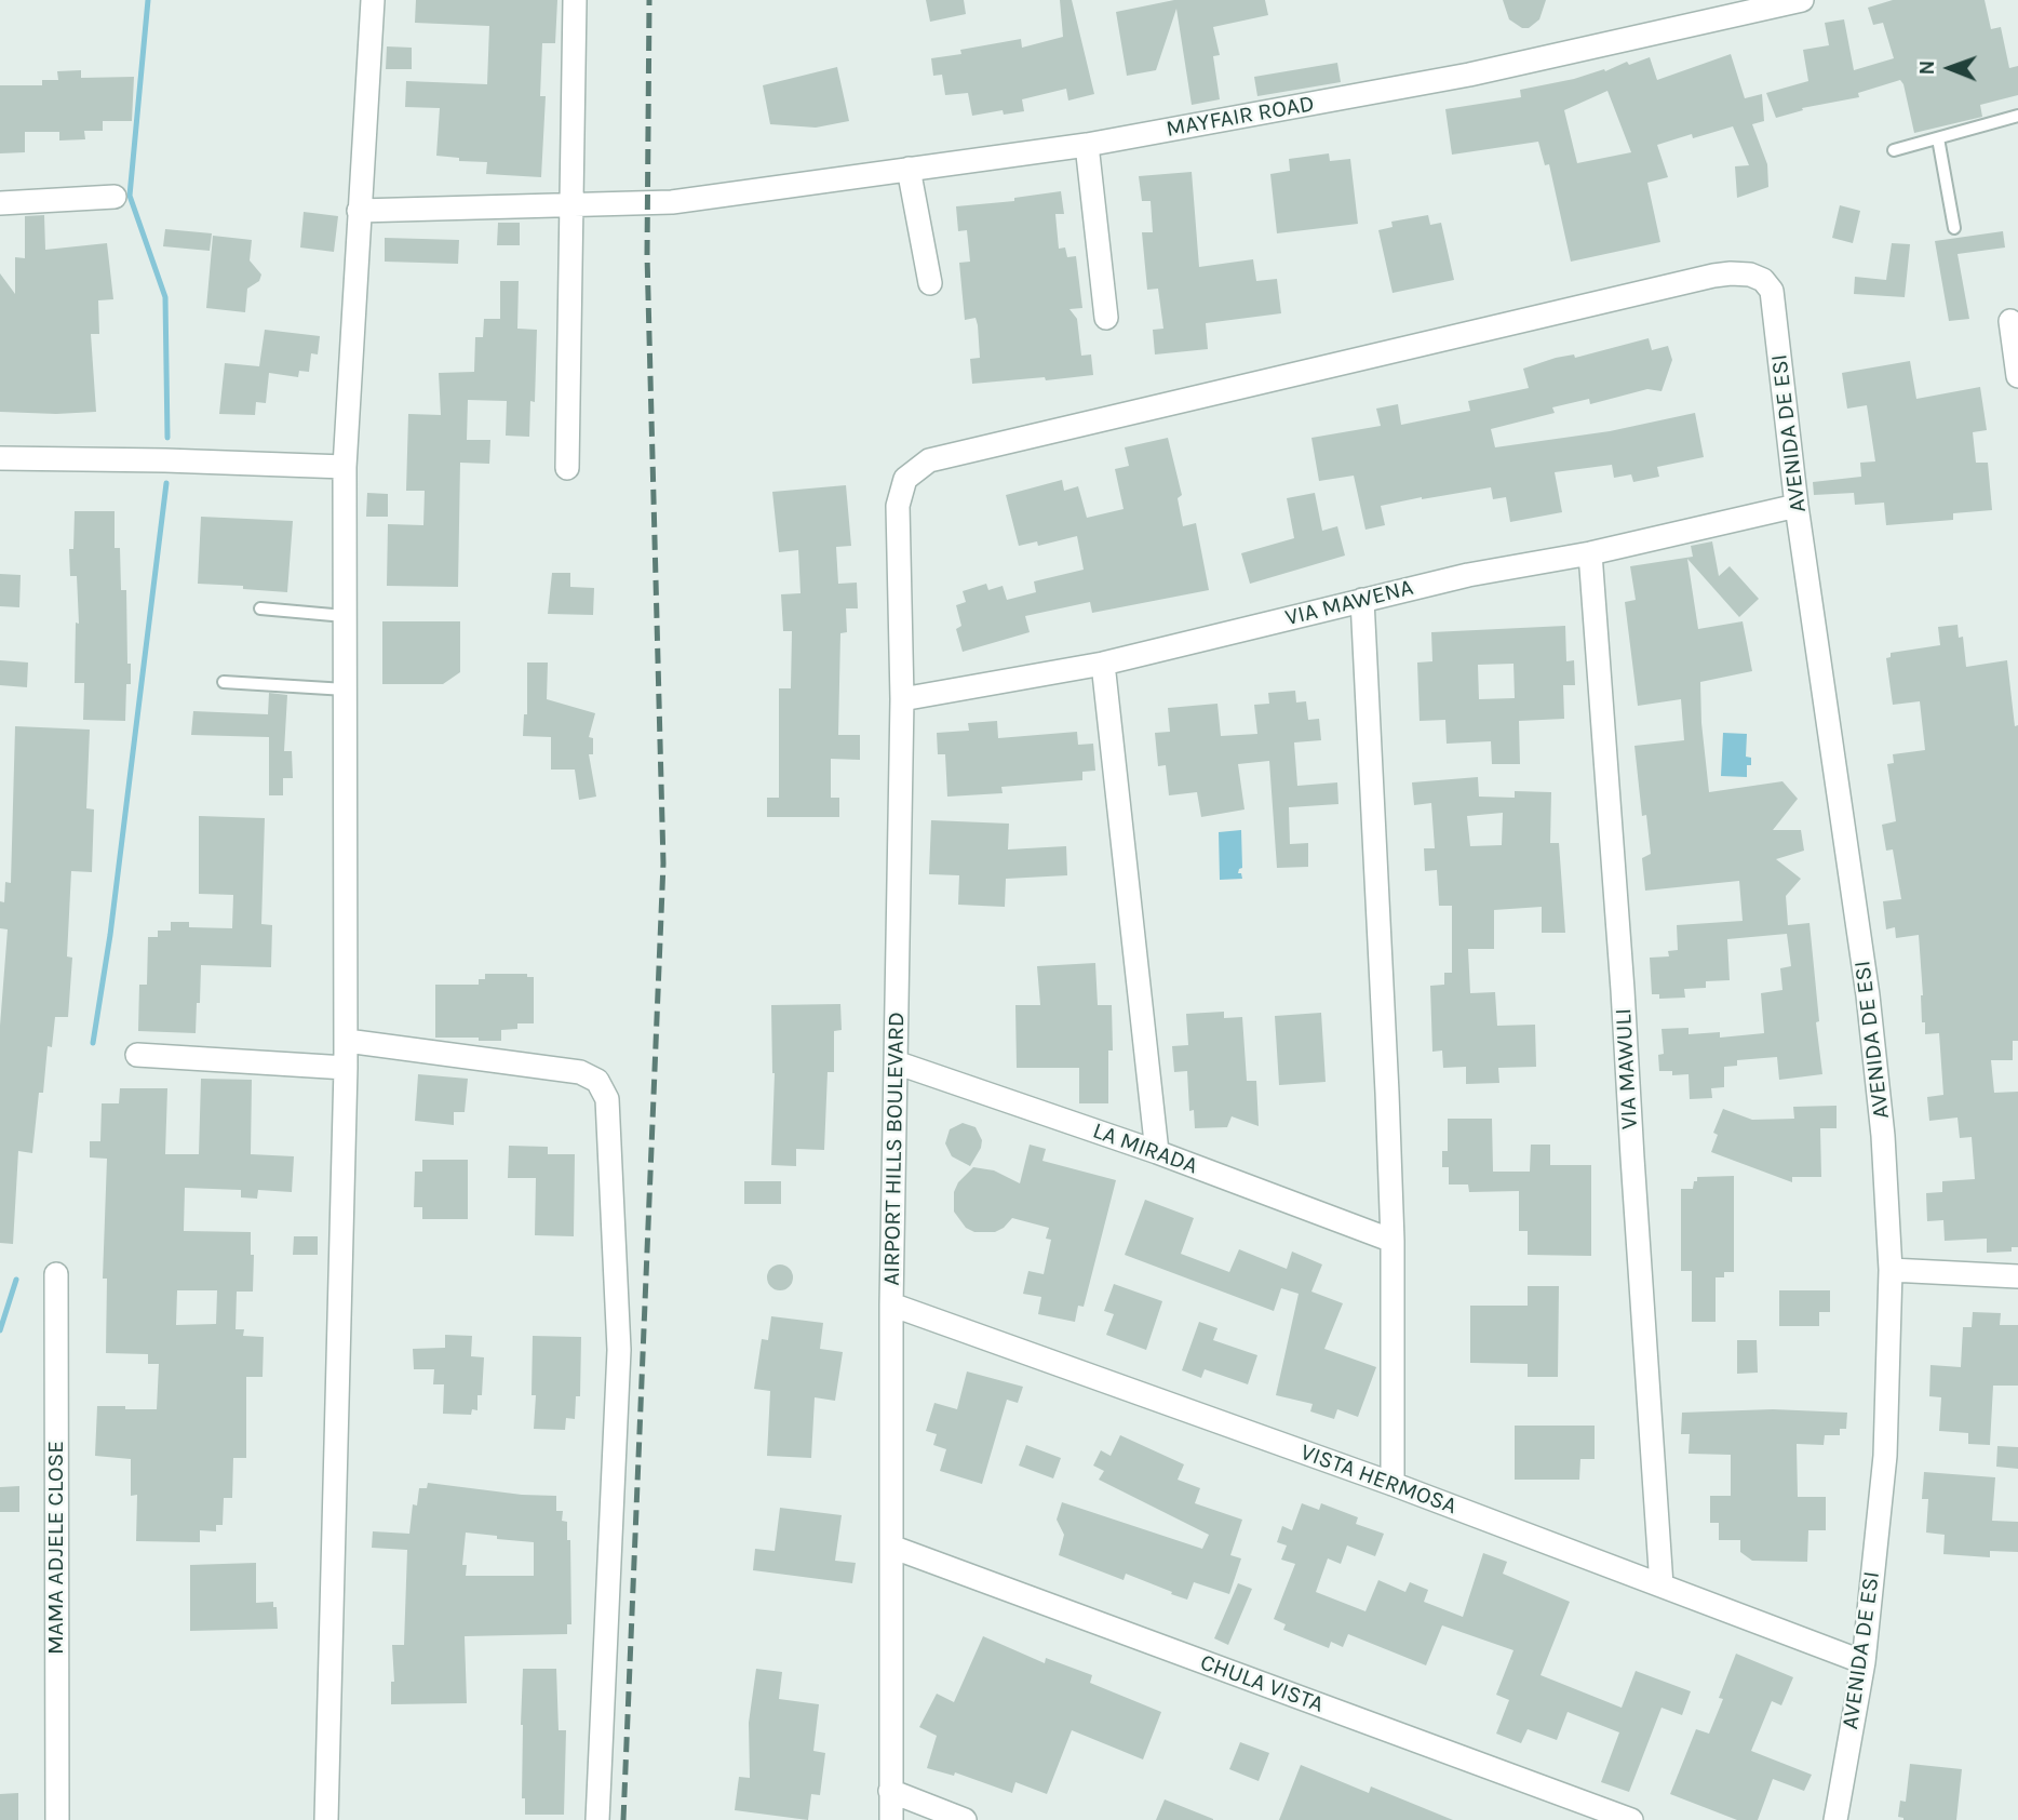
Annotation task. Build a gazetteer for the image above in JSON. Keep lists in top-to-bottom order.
{
  "streets": {
    "street": [
      "MAYFAIR ROAD",
      "AVENIDA DE ESI",
      "VIA MAWENA",
      "VIA MAWULI",
      "AIRPORT HILLS BOULEVARD",
      "LA MIRADA",
      "VISTA HERMOSA",
      "MAMA ADJELE CLOSE",
      "CHULA VISTA"
    ]
  },
  "crossings": [
    ["AVENIDA DE ESI", "VIA MAWENA"],
    ["AVENIDA DE ESI", "AIRPORT HILLS BOULEVARD"],
    ["AVENIDA DE ESI", "VISTA HERMOSA"],
    ["VIA MAWENA", "VIA MAWULI"],
    ["VIA MAWENA", "AIRPORT HILLS BOULEVARD"],
    ["VIA MAWULI", "VISTA HERMOSA"],
    ["AIRPORT HILLS BOULEVARD", "LA MIRADA"],
    ["AIRPORT HILLS BOULEVARD", "VISTA HERMOSA"],
    ["AIRPORT HILLS BOULEVARD", "CHULA VISTA"]
  ],
  "north": "left"
}
